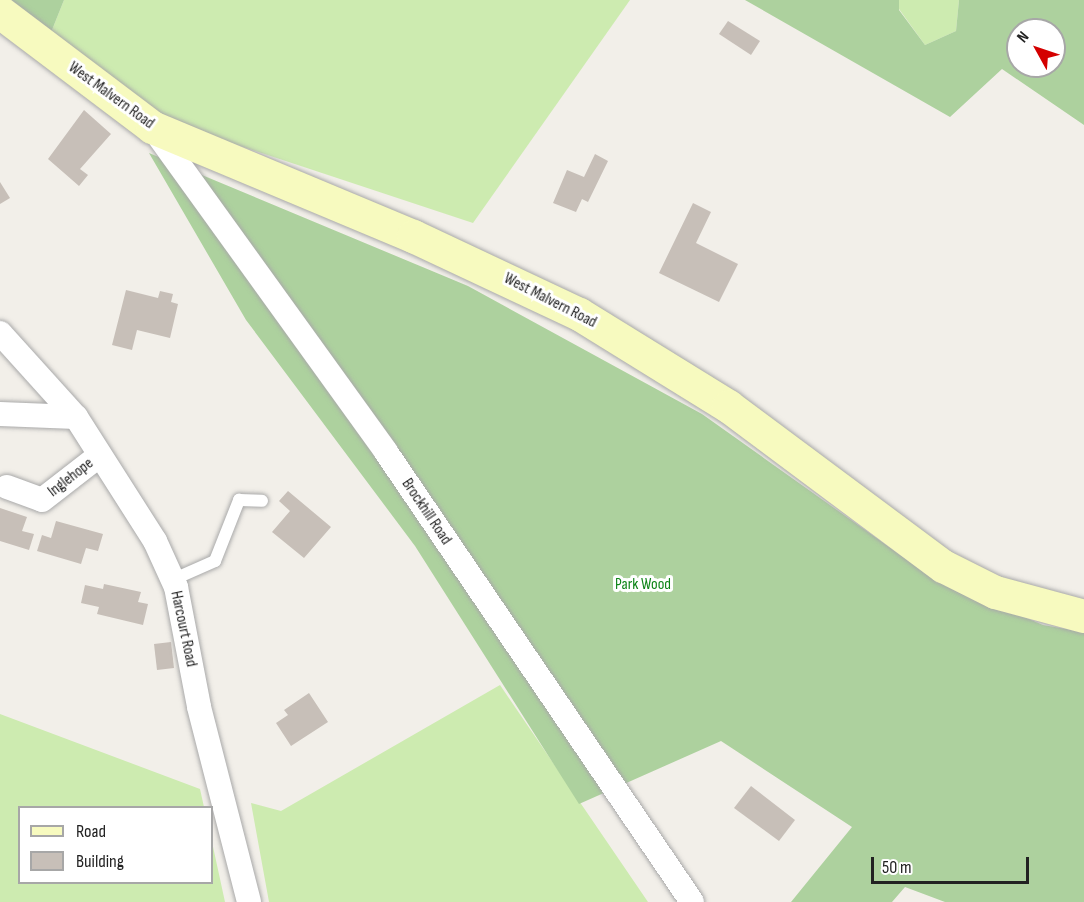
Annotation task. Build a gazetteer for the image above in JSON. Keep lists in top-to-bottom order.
{
  "streets": {
    "main road": ["West Malvern Road"],
    "street": ["Inglehope", "Brockhill Road", "Harcourt Road"]
  },
  "crossings": [
    ["West Malvern Road", "Brockhill Road"],
    ["Inglehope", "Harcourt Road"]
  ],
  "parks": ["Park Wood"],
  "legend": ["Road", "Building"],
  "scale_bar": "50 m",
  "north": "top left"
}
